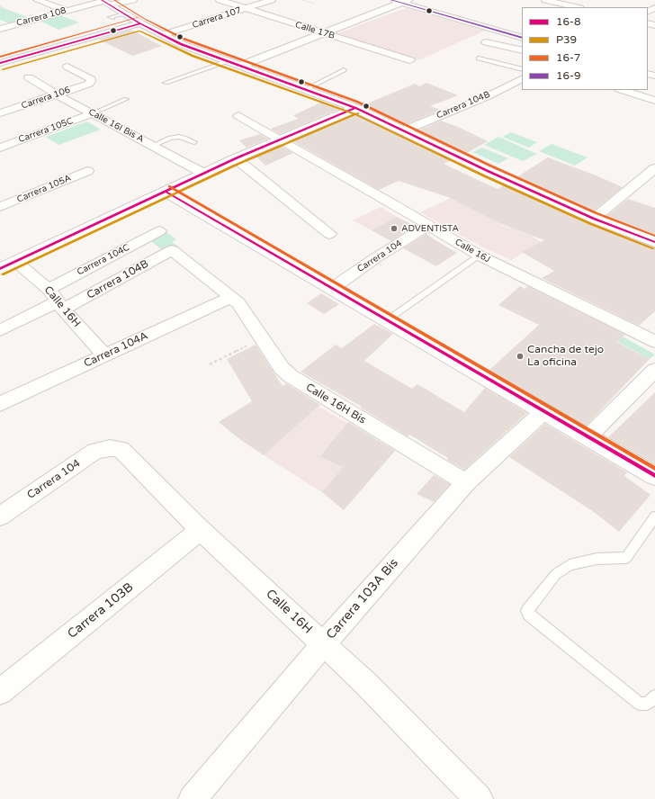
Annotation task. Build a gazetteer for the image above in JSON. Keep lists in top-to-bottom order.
{
  "streets": {
    "street": [
      "Carrera 108",
      "Carrera 107",
      "Calle 17B",
      "Carrera 106",
      "Carrera 104B",
      "Calle 16I Bis A",
      "Carrera 105C",
      "Carrera 105A",
      "Calle 16J",
      "Carrera 104",
      "Carrera 104C",
      "Calle 16H",
      "Carrera 104A",
      "Calle 16H Bis",
      "Carrera 103A Bis",
      "Carrera 103B"
    ]
  },
  "crossings": [
    ["Carrera 107", "Calle 17B"],
    ["Carrera 106", "Calle 16I Bis A"],
    ["Carrera 104B", "Calle 16H"],
    ["Carrera 104B", "Calle 16H Bis"],
    ["Calle 16I Bis A", "Carrera 105C"],
    ["Calle 16J", "Carrera 104"],
    ["Carrera 104", "Calle 16H"],
    ["Carrera 104C", "Calle 16H"],
    ["Calle 16H", "Carrera 104A"],
    ["Calle 16H", "Carrera 103A Bis"],
    ["Calle 16H", "Carrera 103B"],
    ["Carrera 104A", "Calle 16H Bis"],
    ["Calle 16H Bis", "Carrera 103A Bis"]
  ],
  "places": ["ADVENTISTA", "Cancha de tejo La oficina"],
  "lines": [
    "transit line 16-8",
    "transit line 16-7",
    "transit line 16-9",
    "transit line P39"
  ],
  "legend": [
    "16-8",
    "P39",
    "16-7",
    "16-9"
  ]
}
